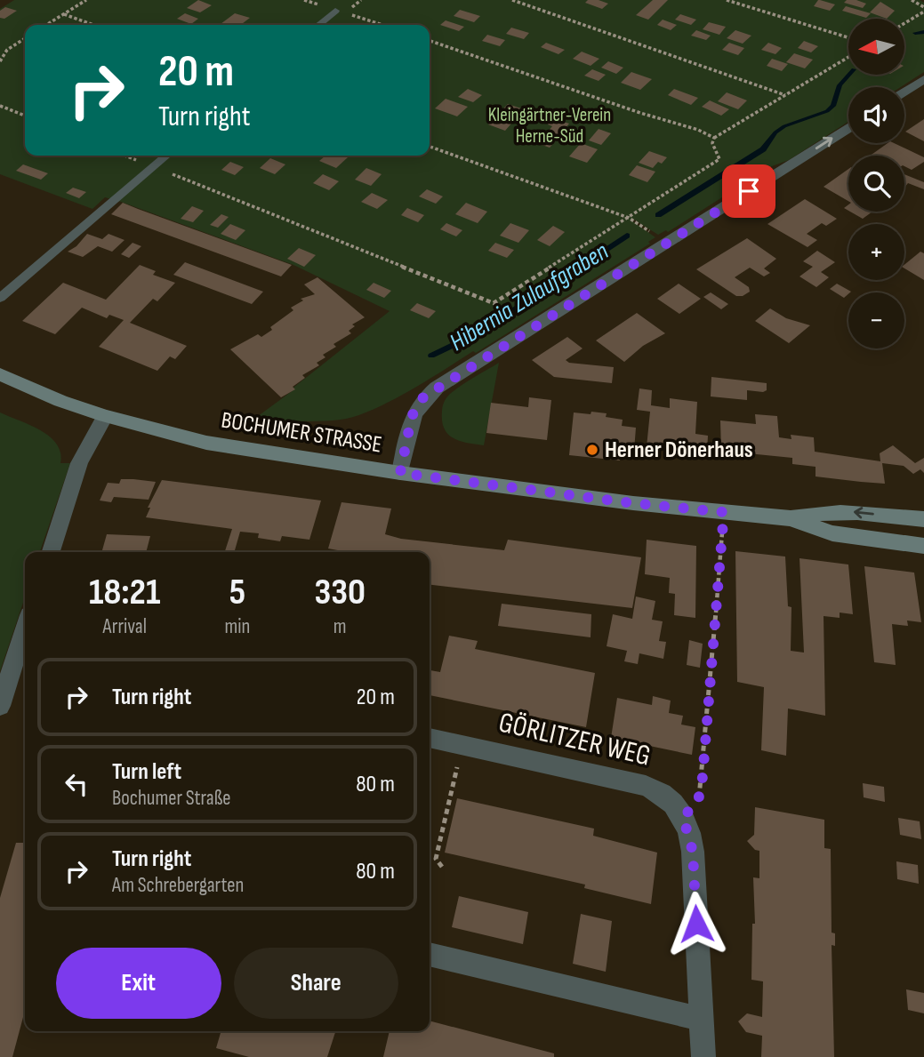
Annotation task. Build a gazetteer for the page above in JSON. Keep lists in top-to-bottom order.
{
  "streets": {
    "main road": ["BOCHUMER STRASSE"],
    "street": ["GÖRLITZER WEG"]
  },
  "water": ["Hibernia Zulaufgraben"],
  "parks": ["Kleingärtner-Verein Herne-Süd"],
  "places": ["Herner Dönerhaus"],
  "north": "left",
  "page": {
    "map_buttons": ["+", "−"],
    "turn": ["20 m", "Turn right"],
    "eta": [
      "18:21",
      "Arrival",
      "5",
      "min",
      "330",
      "m"
    ],
    "list": [
      {
        "name": "Turn right",
        "value": "20 m"
      },
      {
        "name": "Turn left",
        "note": "Bochumer Straße",
        "value": "80 m"
      },
      {
        "name": "Turn right",
        "note": "Am Schrebergarten",
        "value": "80 m"
      }
    ],
    "buttons": ["Exit", "Share"]
  }
}
